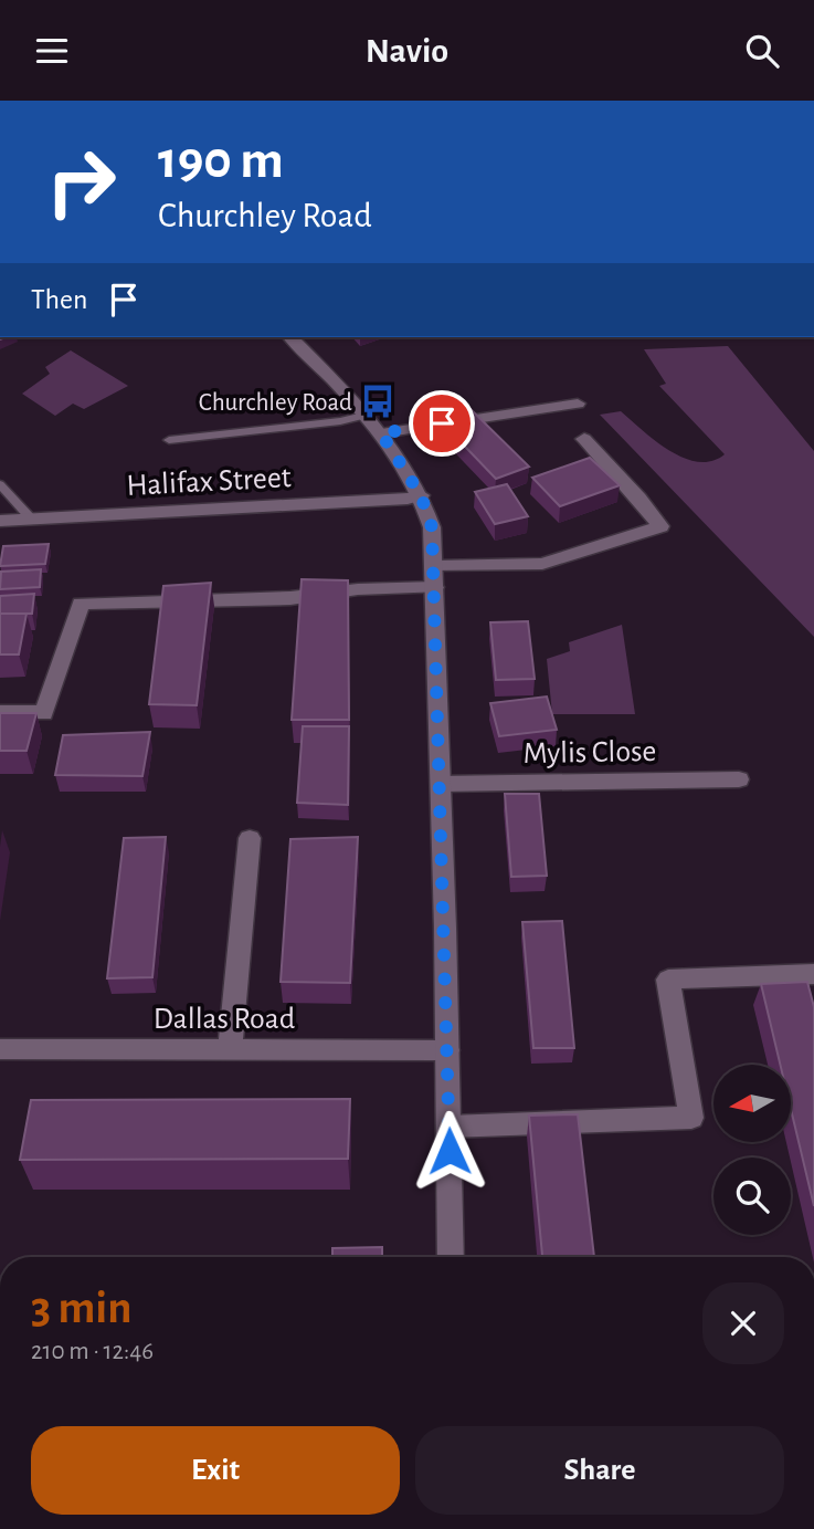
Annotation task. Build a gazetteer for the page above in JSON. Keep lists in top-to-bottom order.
{
  "streets": {
    "street": ["Halifax Street", "Mylis Close", "Dallas Road"]
  },
  "places": {
    "bus stop": ["Churchley Road"]
  },
  "north": "left",
  "page": {
    "header": "Navio",
    "turn": ["190 m", "Churchley Road"],
    "then": "Then",
    "heading": ["3 min", "210 m · 12:46"],
    "buttons": ["Exit", "Share"]
  }
}
